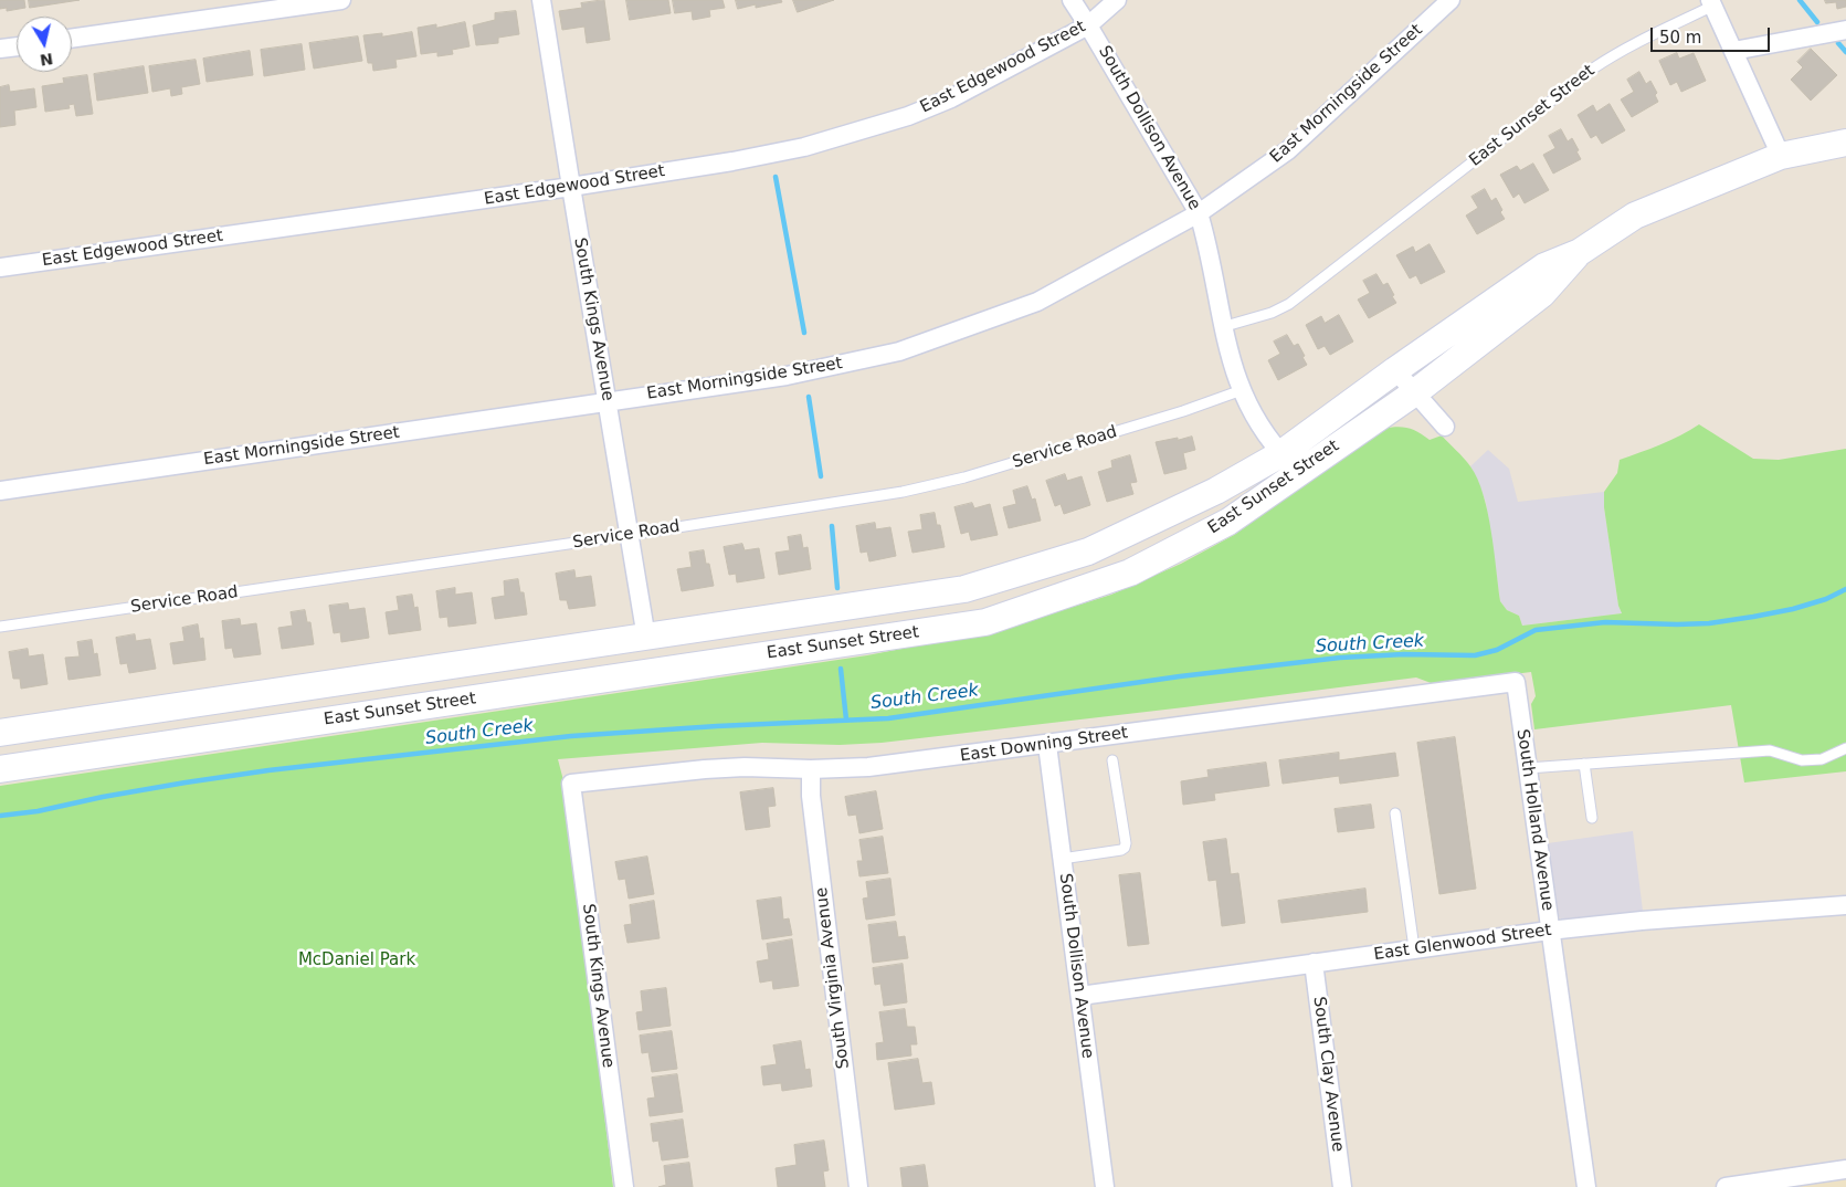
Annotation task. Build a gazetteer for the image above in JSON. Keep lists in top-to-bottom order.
{
  "streets": {
    "main road": ["East Sunset Street"],
    "street": [
      "East Edgewood Street",
      "East Morningside Street",
      "South Dollison Avenue",
      "South Kings Avenue",
      "East Downing Street",
      "South Holland Avenue",
      "East Glenwood Street",
      "South Virginia Avenue",
      "South Clay Avenue"
    ],
    "lane": ["Service Road"]
  },
  "crossings": [
    ["East Edgewood Street", "South Dollison Avenue"],
    ["East Edgewood Street", "South Kings Avenue"],
    ["East Morningside Street", "South Dollison Avenue"],
    ["East Morningside Street", "South Kings Avenue"],
    ["East Sunset Street", "South Dollison Avenue"],
    ["East Sunset Street", "South Kings Avenue"],
    ["South Dollison Avenue", "Service Road"],
    ["South Dollison Avenue", "East Downing Street"],
    ["South Dollison Avenue", "East Glenwood Street"],
    ["South Kings Avenue", "Service Road"],
    ["South Kings Avenue", "East Downing Street"],
    ["East Downing Street", "South Holland Avenue"],
    ["East Downing Street", "South Virginia Avenue"],
    ["South Holland Avenue", "East Glenwood Street"],
    ["East Glenwood Street", "South Clay Avenue"]
  ],
  "water": ["South Creek"],
  "parks": ["McDaniel Park"],
  "scale_bar": "50 m",
  "north": "bottom"
}
